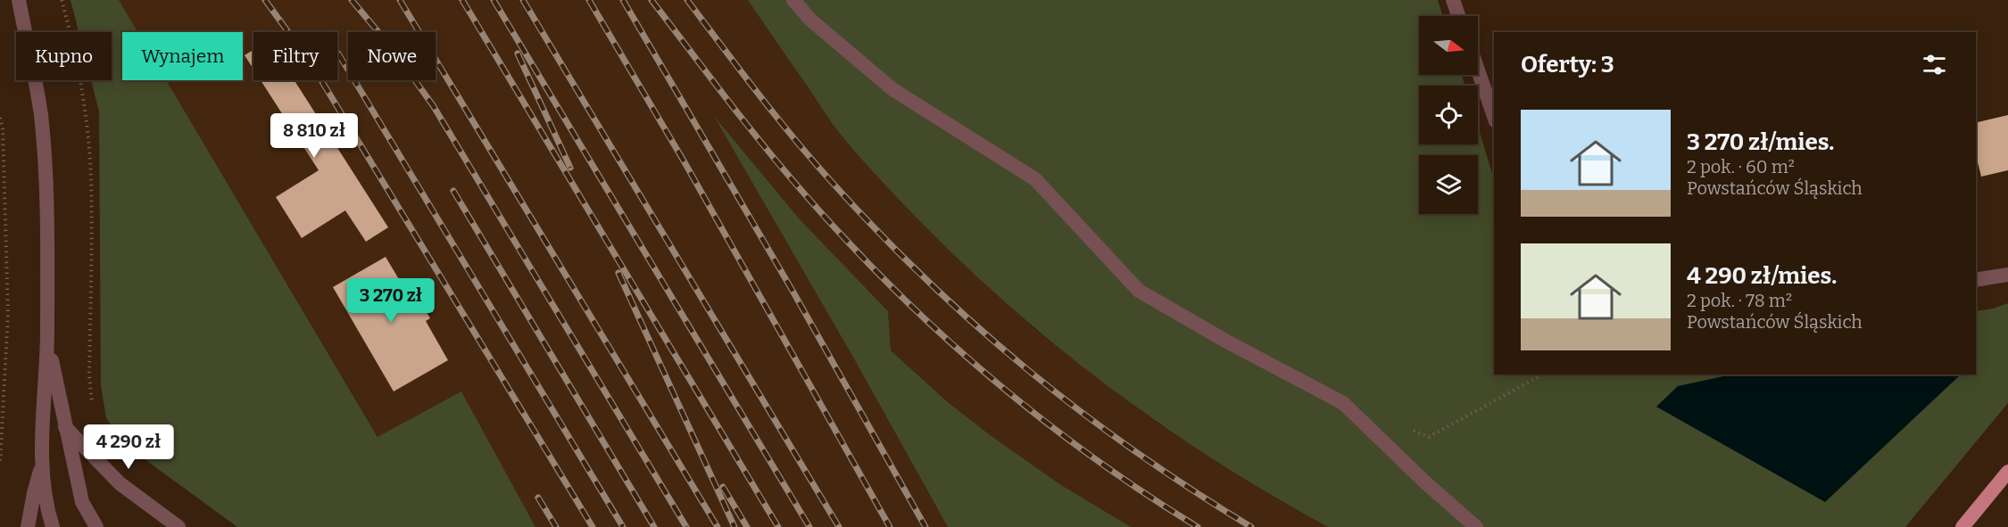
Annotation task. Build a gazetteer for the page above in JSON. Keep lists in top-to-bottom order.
{
  "north": "right",
  "page": {
    "chip": [
      "Kupno",
      "Wynajem",
      "Filtry",
      "Nowe"
    ],
    "heading": "Oferty: 3",
    "list": [
      {
        "name": "3 270 zł/mies.",
        "note": "2 pok. · 60 m² · Powstańców Śląskich"
      },
      {
        "name": "4 290 zł/mies.",
        "note": "2 pok. · 78 m² · Powstańców Śląskich"
      }
    ],
    "price": ["8 810 zł", "3 270 zł", "4 290 zł"]
  }
}
